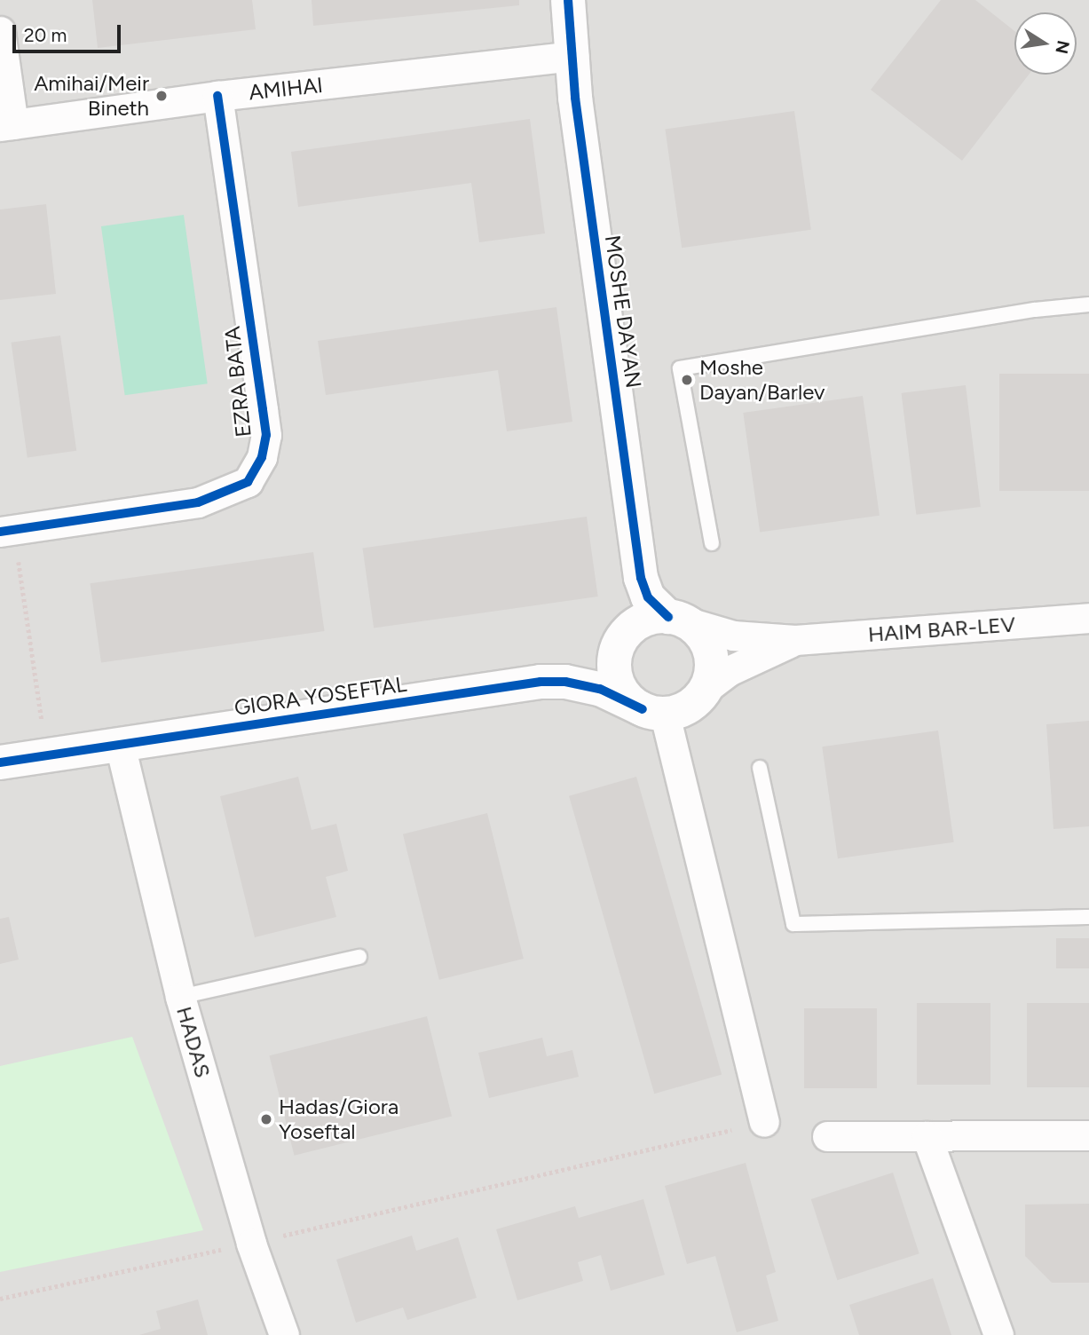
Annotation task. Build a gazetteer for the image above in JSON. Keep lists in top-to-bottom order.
{
  "streets": {
    "street": [
      "AMIHAI",
      "MOSHE DAYAN",
      "EZRA BATA",
      "HAIM BAR-LEV",
      "GIORA YOSEFTAL",
      "HADAS"
    ]
  },
  "crossings": [
    ["AMIHAI", "MOSHE DAYAN"],
    ["AMIHAI", "EZRA BATA"],
    ["MOSHE DAYAN", "HAIM BAR-LEV"],
    ["MOSHE DAYAN", "GIORA YOSEFTAL"],
    ["HAIM BAR-LEV", "GIORA YOSEFTAL"],
    ["GIORA YOSEFTAL", "HADAS"]
  ],
  "places": ["Amihai/Meir Bineth", "Moshe Dayan/Barlev", "Hadas/Giora Yoseftal"],
  "scale_bar": "20 m",
  "north": "right"
}
